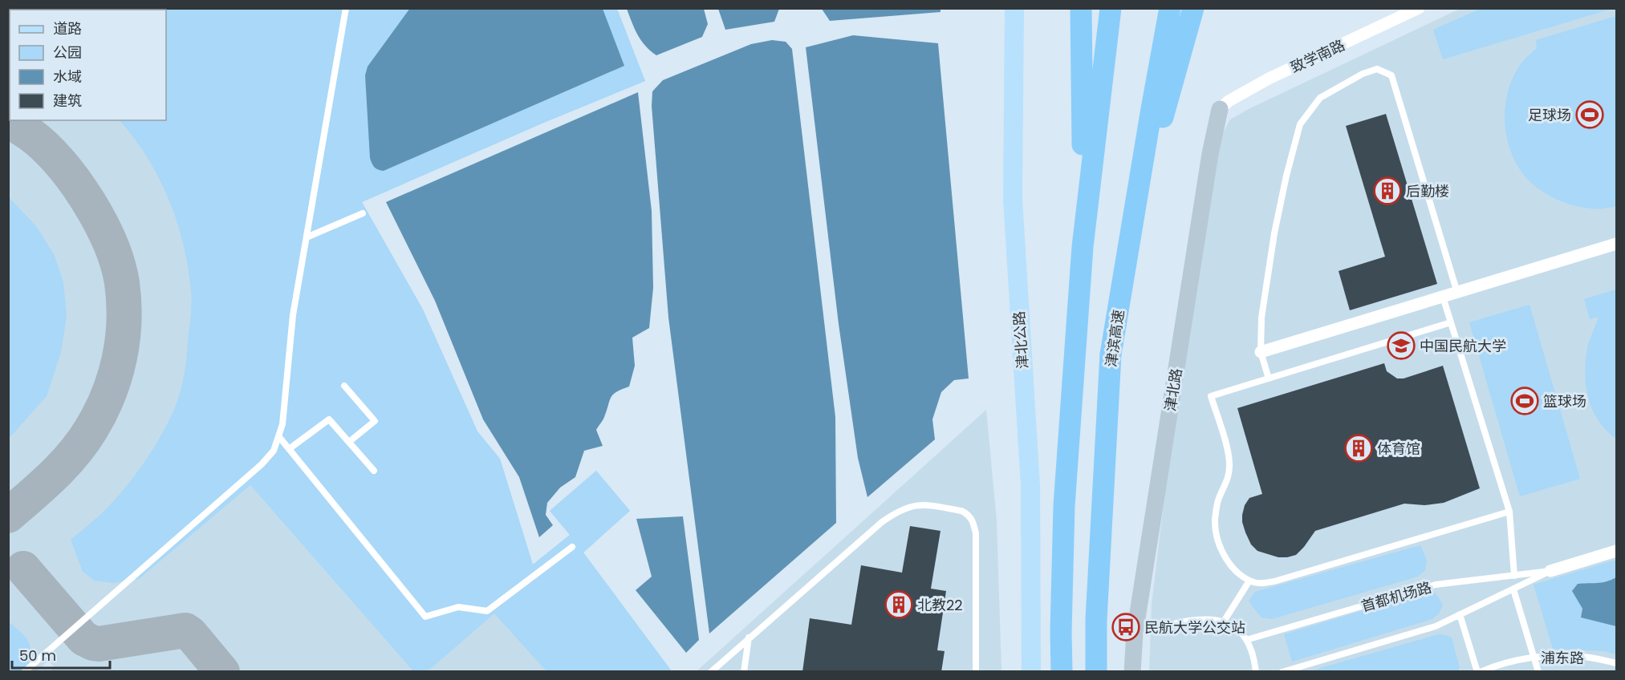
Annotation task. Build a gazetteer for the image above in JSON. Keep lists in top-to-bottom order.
{
  "streets": {
    "highway": ["津滨高速"],
    "main road": ["津北公路"],
    "street": ["致学南路", "津北路", "首都机场路"],
    "lane": ["浦东路"]
  },
  "crossings": [
    ["致学南路", "津北路"]
  ],
  "places": {
    "sports": ["足球场", "篮球场"],
    "building": ["后勤楼", "体育馆", "北教22"],
    "school or university": ["中国民航大学"],
    "bus stop": ["民航大学公交站"]
  },
  "legend": [
    "道路",
    "公园",
    "水域",
    "建筑"
  ],
  "scale_bar": "50 m"
}
